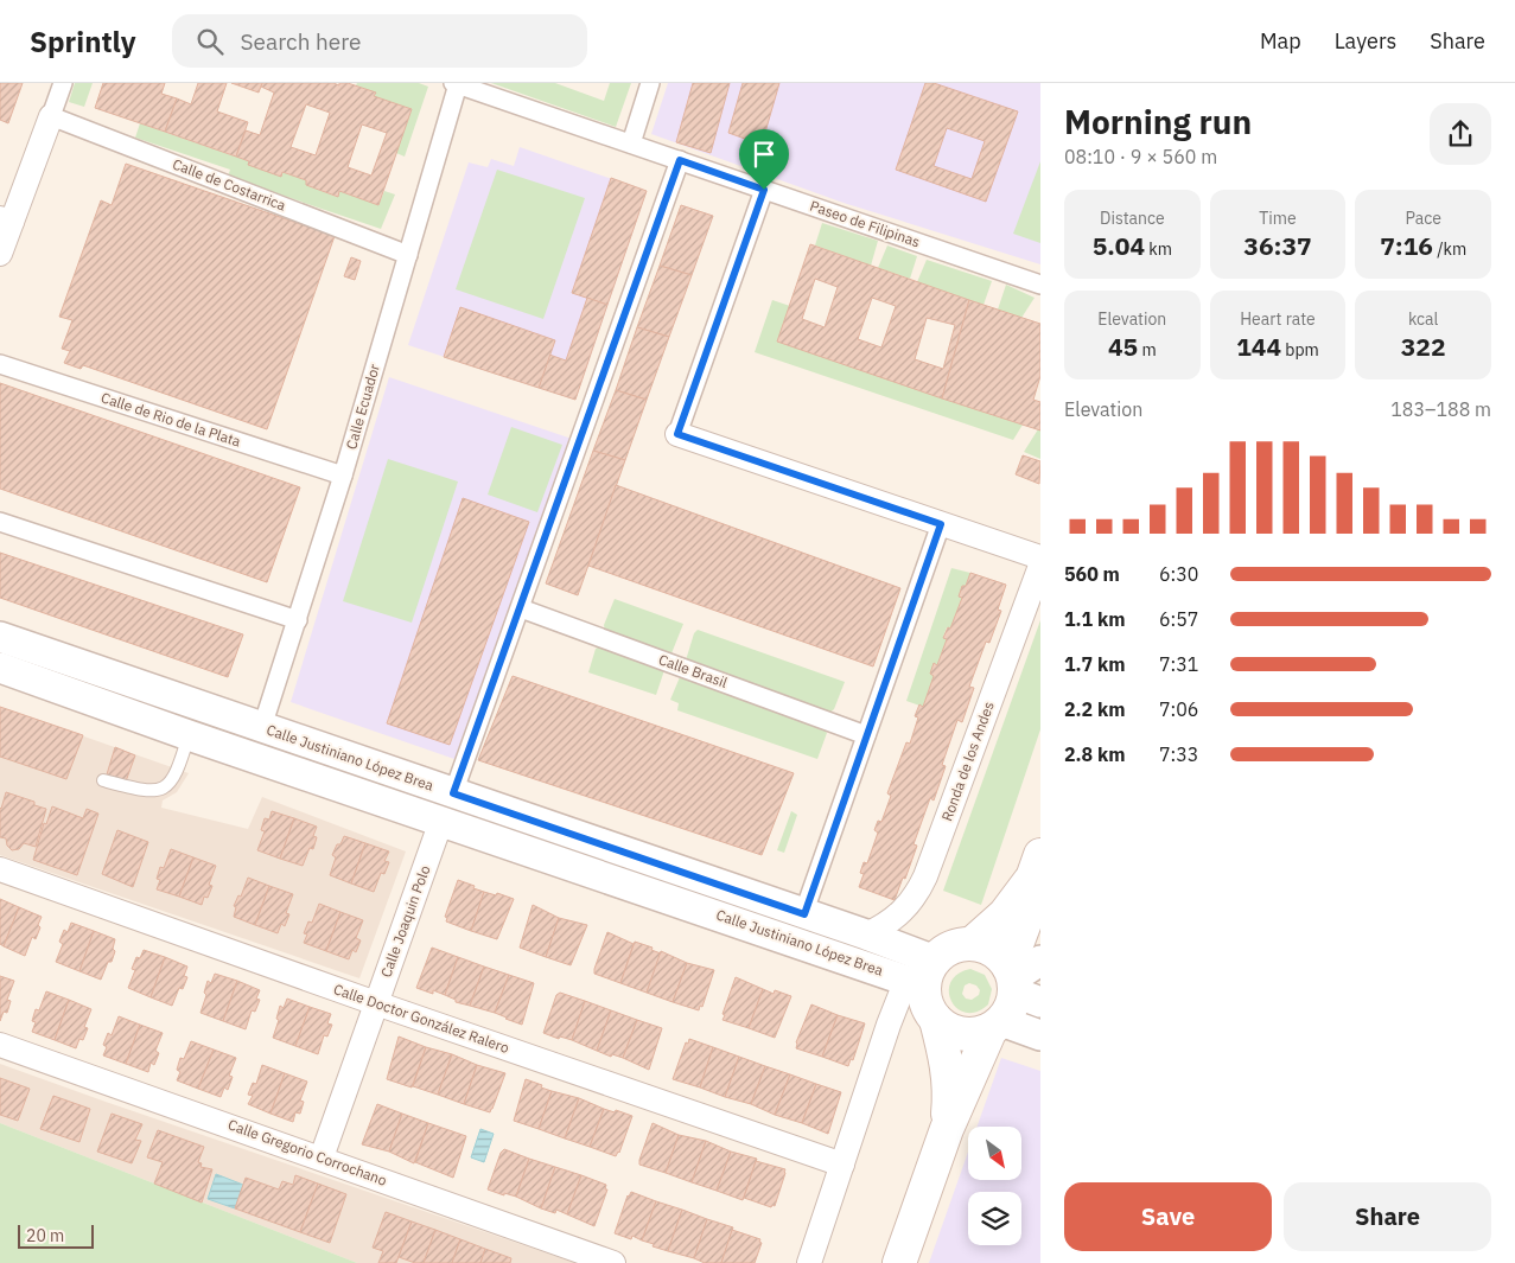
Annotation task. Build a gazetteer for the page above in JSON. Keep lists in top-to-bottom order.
{
  "streets": {
    "street": [
      "Calle de Costarrica",
      "Paseo de Filipinas",
      "Calle Ecuador",
      "Calle de Rio de la Plata",
      "Calle Brasil",
      "Calle Justiniano López Brea",
      "Ronda de los Andes",
      "Calle Joaquin Polo",
      "Calle Doctor González Ralero",
      "Calle Gregorio Corrochano"
    ]
  },
  "crossings": [
    ["Calle de Costarrica", "Calle Ecuador"],
    ["Paseo de Filipinas", "Calle Ecuador"],
    ["Calle Ecuador", "Calle de Rio de la Plata"],
    ["Calle Ecuador", "Calle Justiniano López Brea"],
    ["Calle Justiniano López Brea", "Ronda de los Andes"],
    ["Calle Justiniano López Brea", "Calle Joaquin Polo"],
    ["Calle Joaquin Polo", "Calle Doctor González Ralero"],
    ["Calle Joaquin Polo", "Calle Gregorio Corrochano"]
  ],
  "scale_bar": "20 m",
  "north": "bottom right",
  "page": {
    "header": "Sprintly",
    "search": "Search here",
    "nav": ["Map", "Layers", "Share"],
    "heading": ["Morning run", "08:10 · 9 × 560 m"],
    "stats": [
      ["Distance", "5.04 km"],
      ["Time", "36:37"],
      ["Pace", "7:16 /km"],
      ["Elevation", "45 m"],
      ["Heart rate", "144 bpm"],
      ["kcal", "322"]
    ],
    "chart": ["Elevation", "183–188 m"],
    "list": [
      {
        "name": "560 m",
        "note": "6:30"
      },
      {
        "name": "1.1 km",
        "note": "6:57"
      },
      {
        "name": "1.7 km",
        "note": "7:31"
      },
      {
        "name": "2.2 km",
        "note": "7:06"
      },
      {
        "name": "2.8 km",
        "note": "7:33"
      }
    ],
    "buttons": ["Save", "Share"],
    "scale": "20 m"
  }
}
